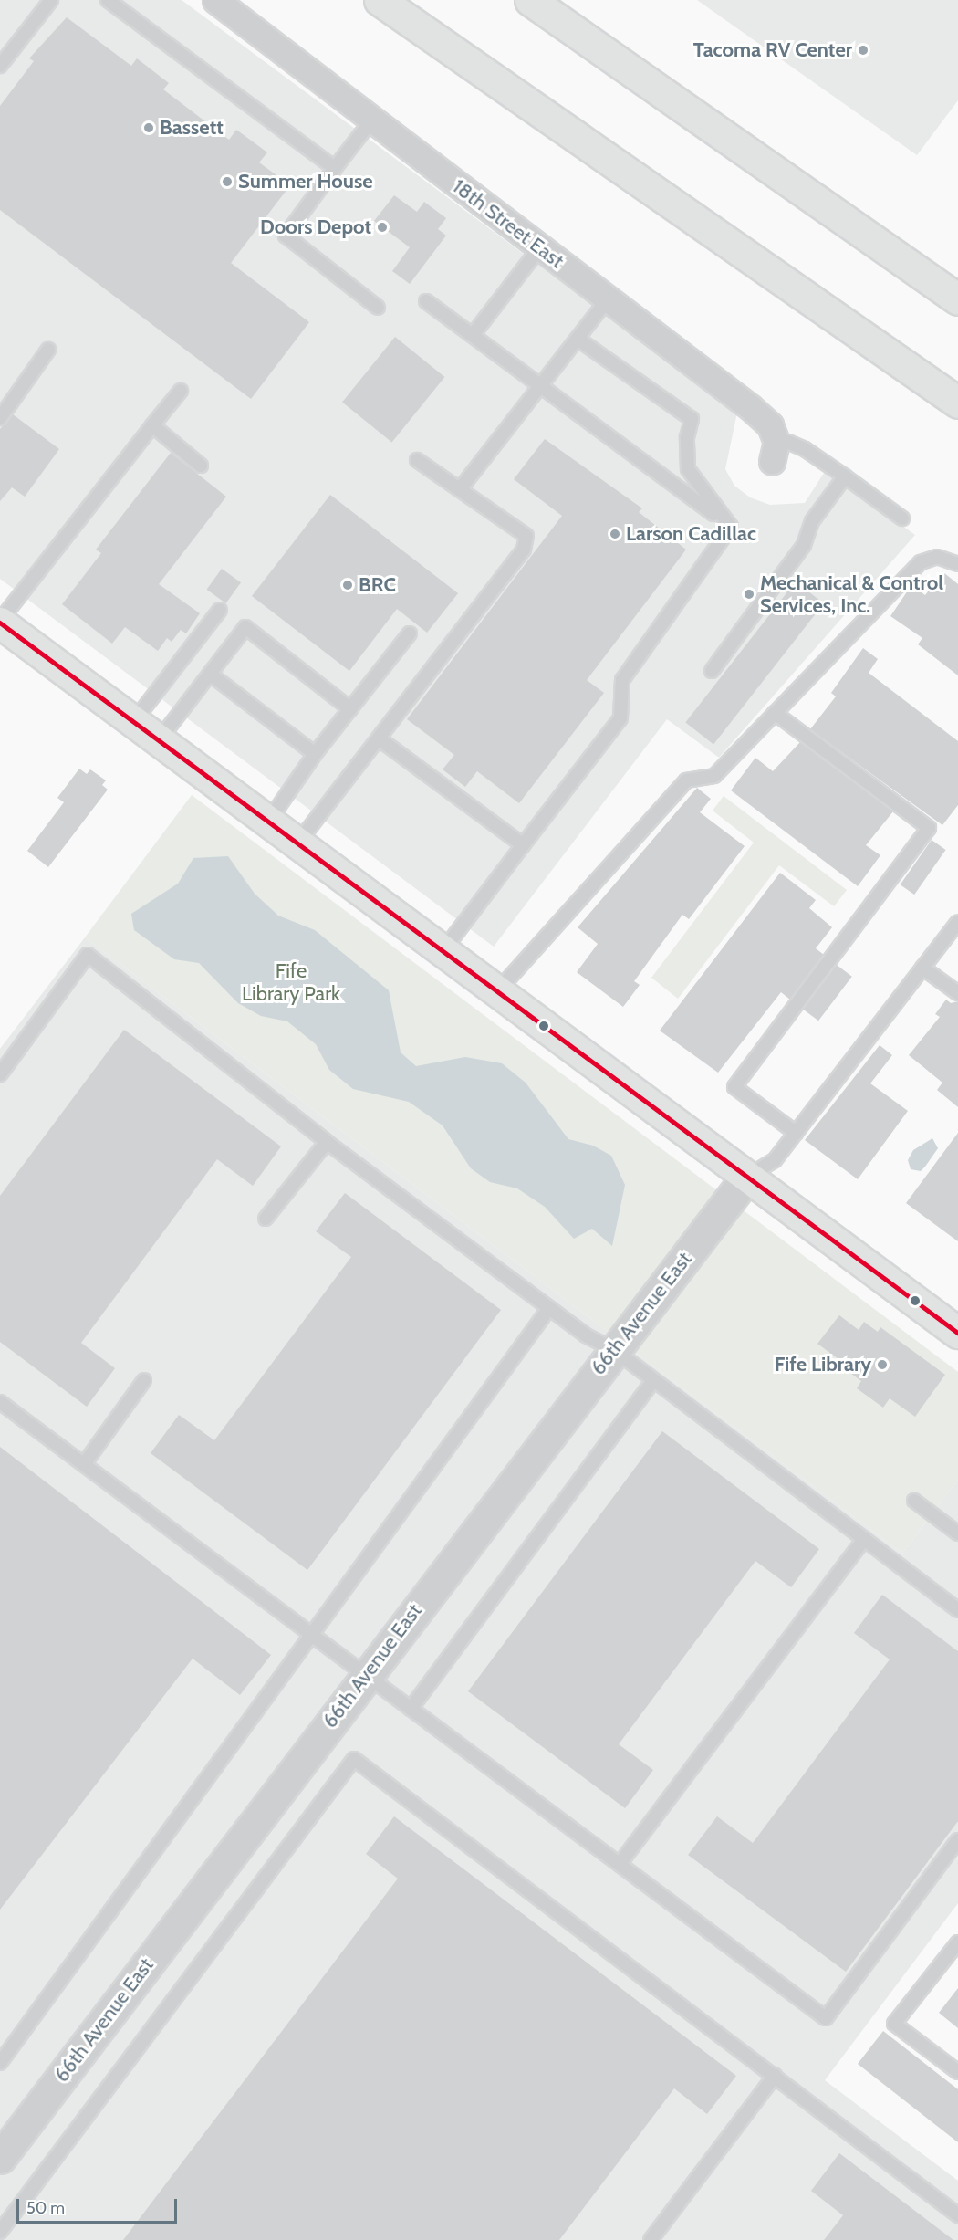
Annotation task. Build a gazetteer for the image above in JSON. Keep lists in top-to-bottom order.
{
  "streets": {
    "street": ["18th Street East", "66th Avenue East"]
  },
  "parks": ["Fife Library Park"],
  "places": [
    "Tacoma RV Center",
    "Bassett",
    "Summer House",
    "Doors Depot",
    "Larson Cadillac",
    "BRC",
    "Mechanical & Control Services, Inc.",
    "Fife Library"
  ],
  "scale_bar": "50 m"
}
